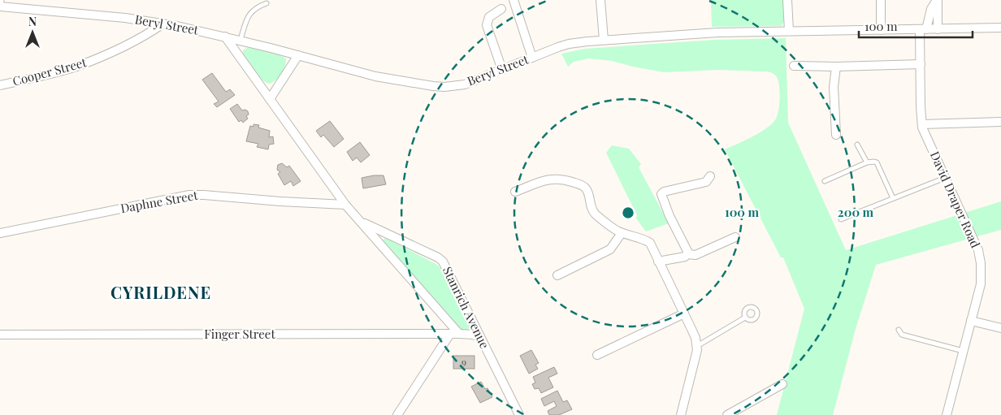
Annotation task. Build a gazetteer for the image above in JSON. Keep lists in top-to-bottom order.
{
  "streets": {
    "street": [
      "Beryl Street",
      "Cooper Street",
      "David Draper Road",
      "Daphne Street",
      "Stanrich Avenue",
      "Finger Street"
    ]
  },
  "crossings": [
    ["Beryl Street", "Cooper Street"],
    ["Beryl Street", "David Draper Road"],
    ["Beryl Street", "Stanrich Avenue"],
    ["Daphne Street", "Stanrich Avenue"],
    ["Stanrich Avenue", "Finger Street"]
  ],
  "districts": ["CYRILDENE"],
  "house_numbers": ["9"],
  "scale_bar": "100 m",
  "north": "top",
  "rings": ["100 m", "200 m"]
}
